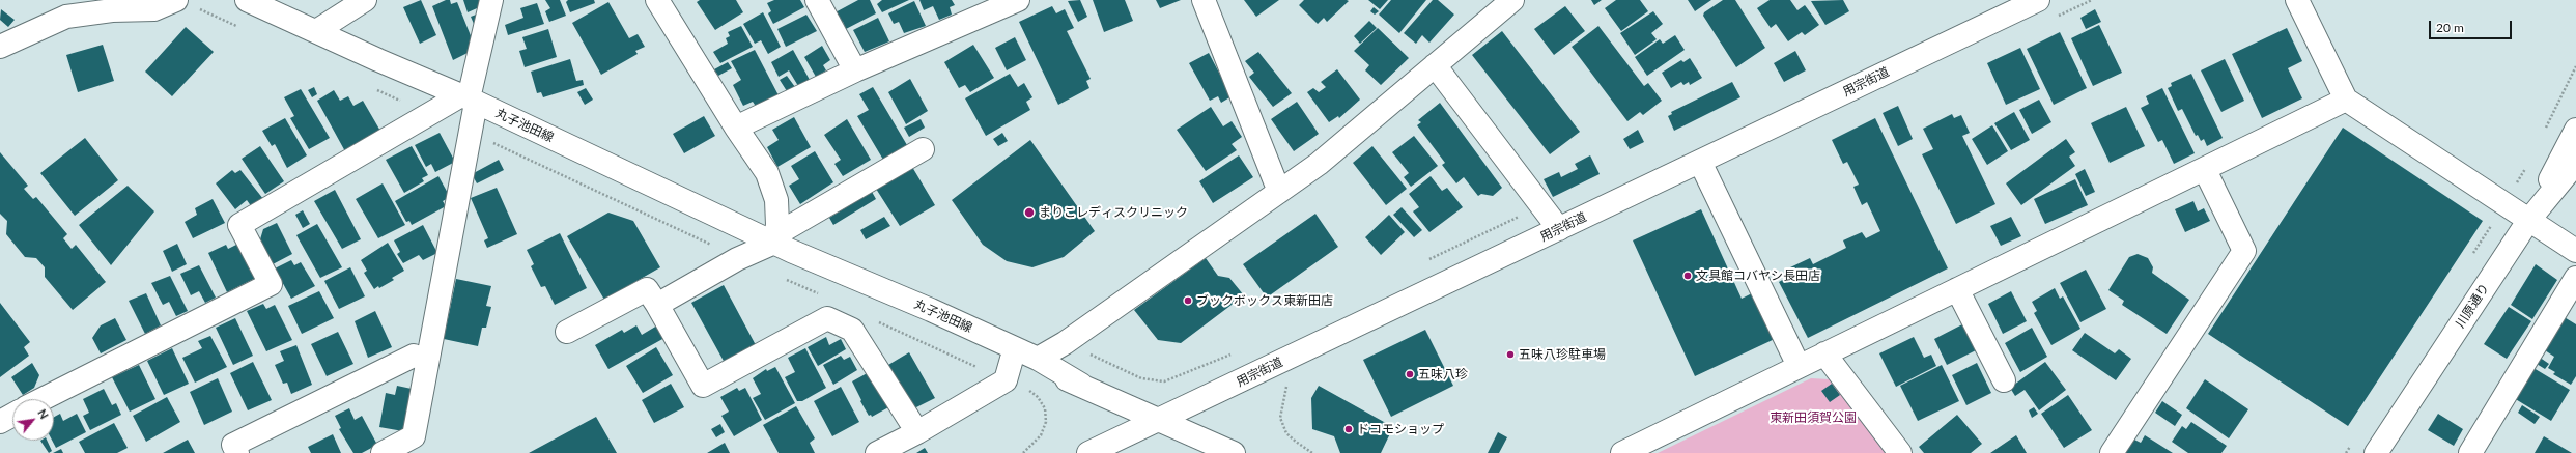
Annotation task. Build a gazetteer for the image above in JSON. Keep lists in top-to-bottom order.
{
  "streets": {
    "street": ["用宗街道", "丸子池田線", "川原通り"]
  },
  "crossings": [
    ["用宗街道", "丸子池田線"]
  ],
  "parks": ["東新田須賀公園"],
  "places": [
    "まりこレディスクリニック",
    "文具館コバヤシ長田店",
    "ブックボックス東新田店",
    "五味八珍駐車場",
    "五味八珍",
    "ドコモショップ"
  ],
  "scale_bar": "20 m",
  "north": "top right"
}
